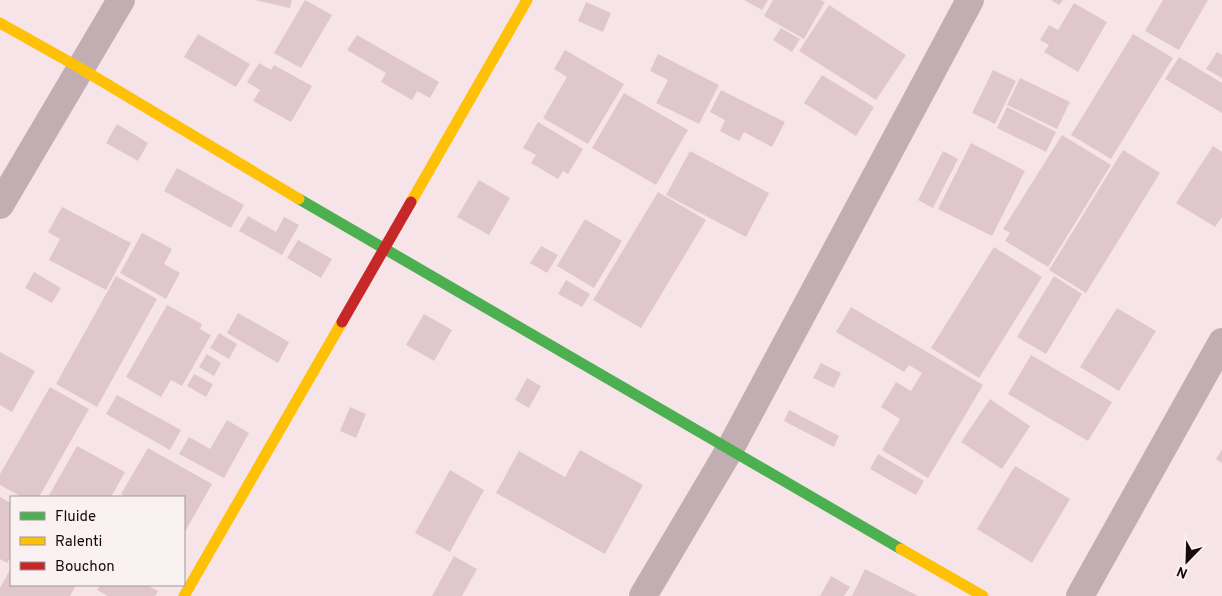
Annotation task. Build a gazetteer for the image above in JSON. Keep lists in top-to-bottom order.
{
  "legend": ["Fluide", "Ralenti", "Bouchon"],
  "north": "bottom left"
}
